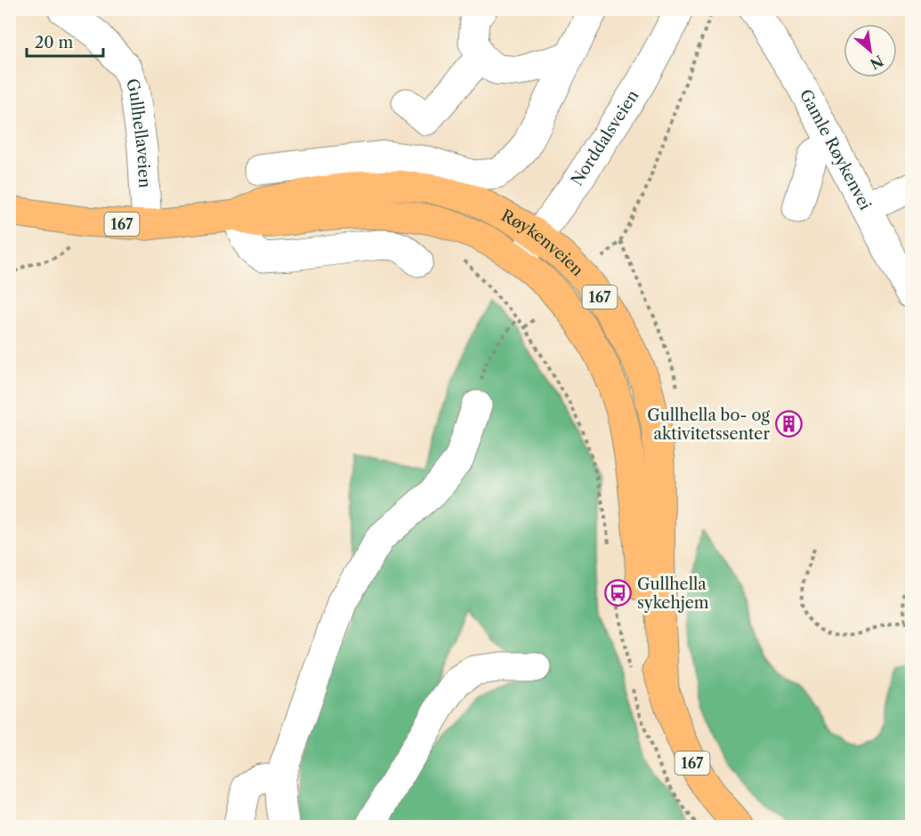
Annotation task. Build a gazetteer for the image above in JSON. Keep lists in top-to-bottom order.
{
  "streets": {
    "main road": ["167", "Røykenveien"],
    "street": ["Gullhellaveien", "Norddalsveien", "Gamle Røykenvei"]
  },
  "crossings": [
    ["Gullhellaveien", "Røykenveien"],
    ["Norddalsveien", "Røykenveien"]
  ],
  "places": {
    "building": ["Gullhella bo- og aktivitetssenter"],
    "bus stop": ["Gullhella sykehjem"]
  },
  "scale_bar": "20 m",
  "north": "bottom right"
}
